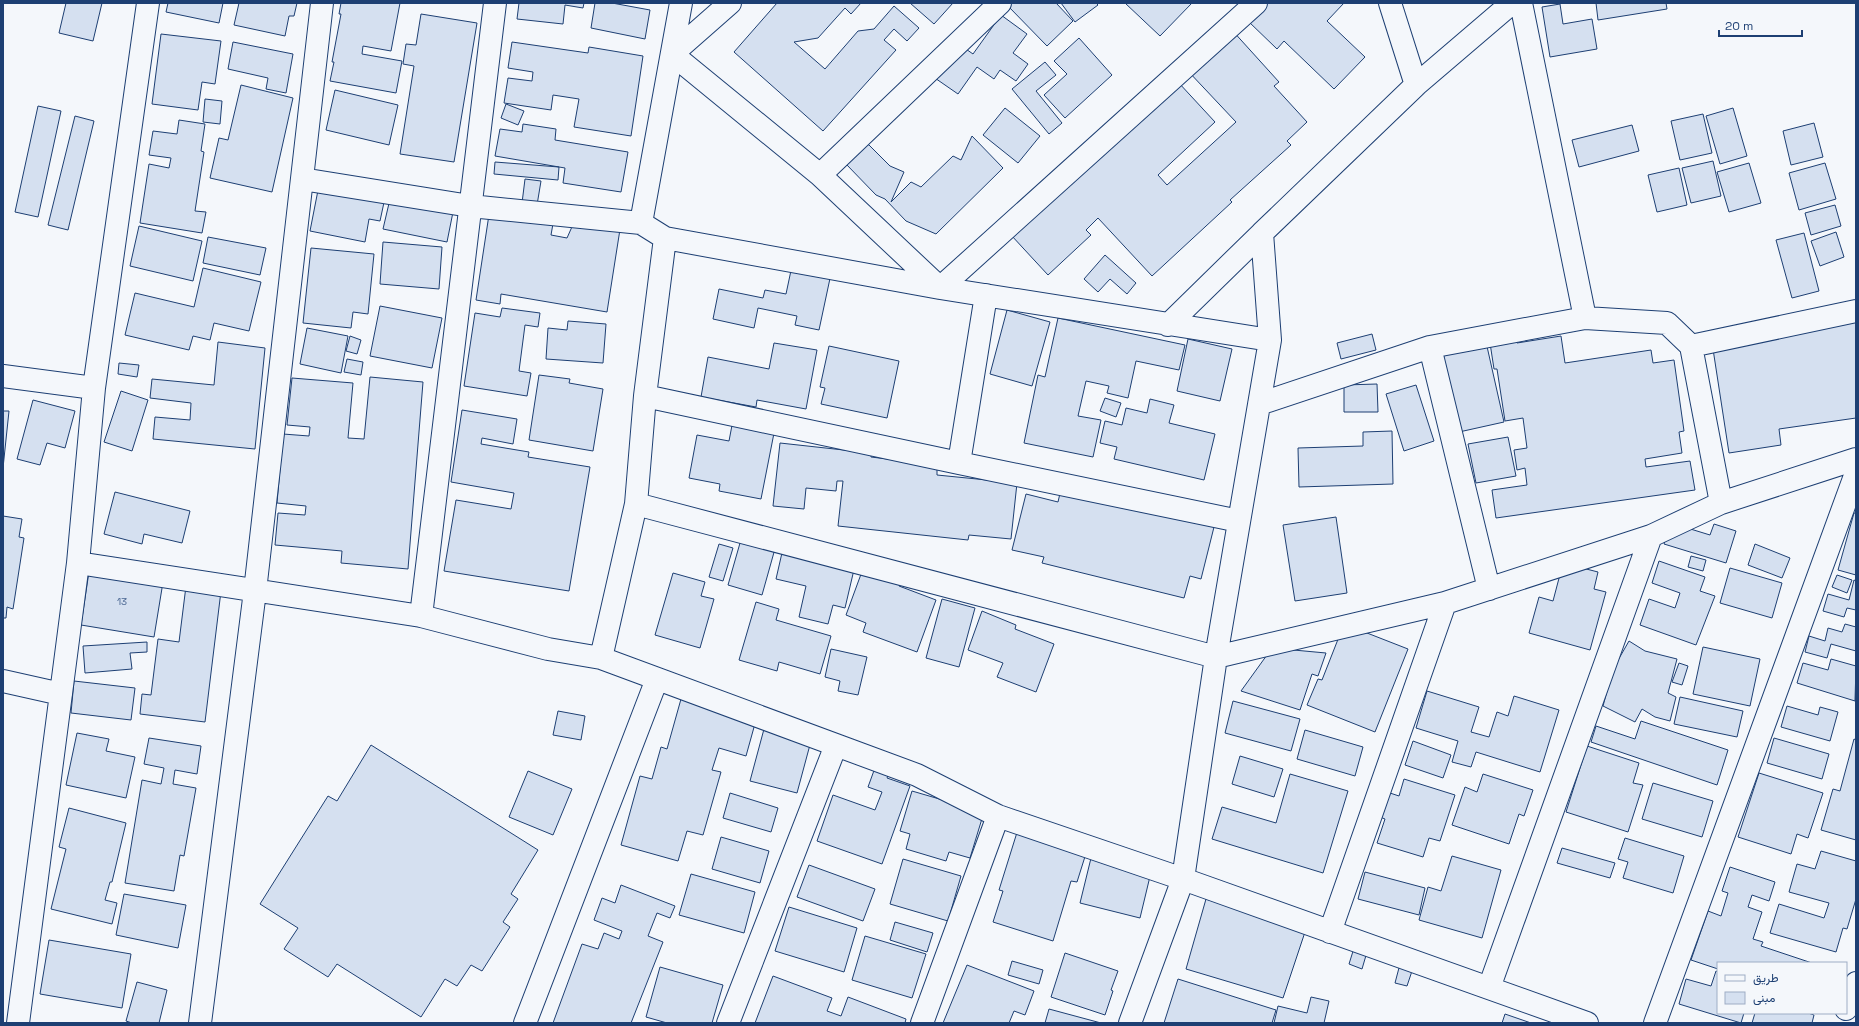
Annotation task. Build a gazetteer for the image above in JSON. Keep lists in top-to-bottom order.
{
  "house_numbers": ["13"],
  "legend": ["طريق", "مبنى"],
  "scale_bar": "20 m"
}
